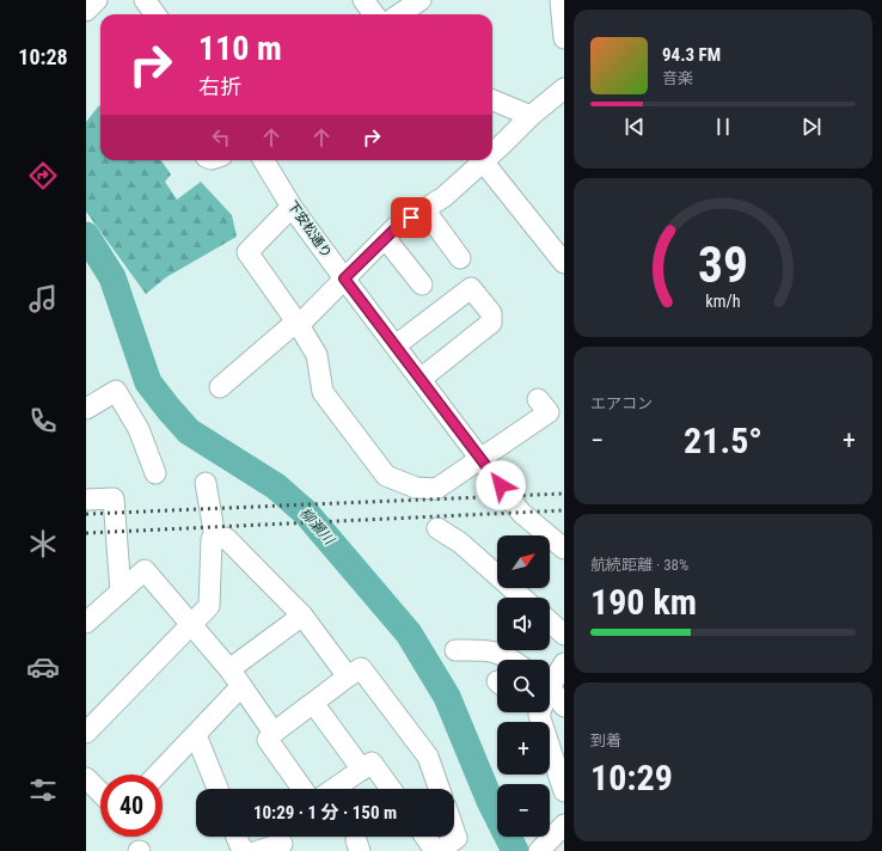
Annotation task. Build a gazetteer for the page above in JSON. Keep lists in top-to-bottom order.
{
  "streets": {
    "street": ["下安松通り"]
  },
  "water": ["柳瀬川"],
  "north": "top right",
  "page": {
    "tabs": "10:28",
    "turn": ["110 m", "右折"],
    "song": ["94.3 FM", "音楽"],
    "tile": [
      "エアコン",
      ["航続距離 · 38%", "190 km"],
      ["到着", "10:29"]
    ],
    "heat": ["−", "21.5°", "+"],
    "map_buttons": ["+", "−"],
    "limit": "40",
    "trip": "10:29 · 1 分 · 150 m",
    "gauge": ["39", "km/h"]
  }
}
